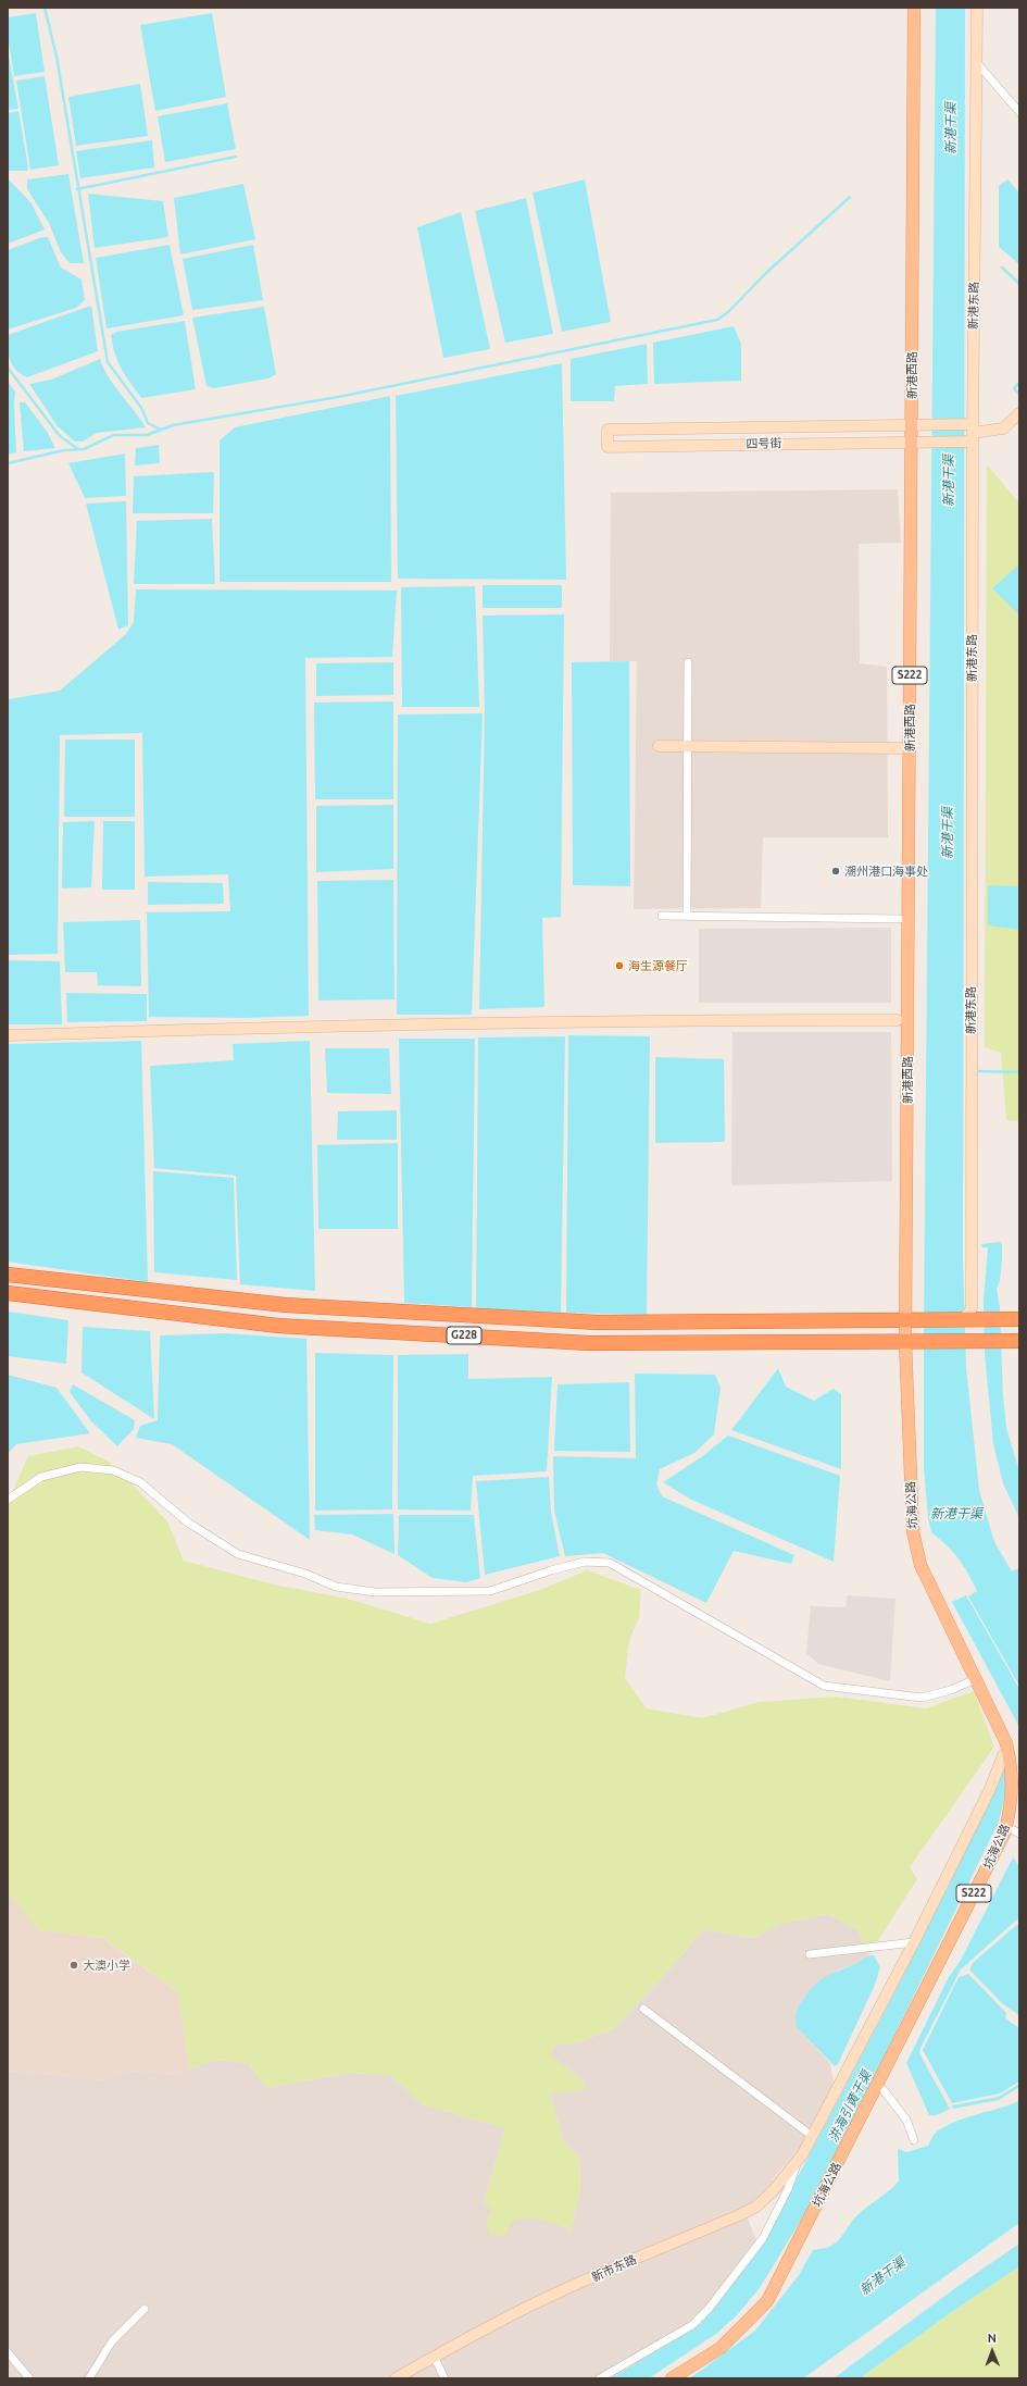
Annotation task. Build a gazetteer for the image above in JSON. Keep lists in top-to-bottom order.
{
  "streets": {
    "highway": ["G228"],
    "main road": ["新港西路", "S222", "坑海公路"],
    "street": ["新港东路", "四号街", "新市东路"]
  },
  "crossings": [
    ["新港东路", "四号街"],
    ["新港东路", "G228"],
    ["新港西路", "G228"],
    ["新港西路", "坑海公路"],
    ["G228", "坑海公路"]
  ],
  "water": ["新港干渠", "汫海引黄干渠"],
  "places": ["潮州港口海事处", "海生源餐厅", "大澳小学"],
  "north": "top"
}
